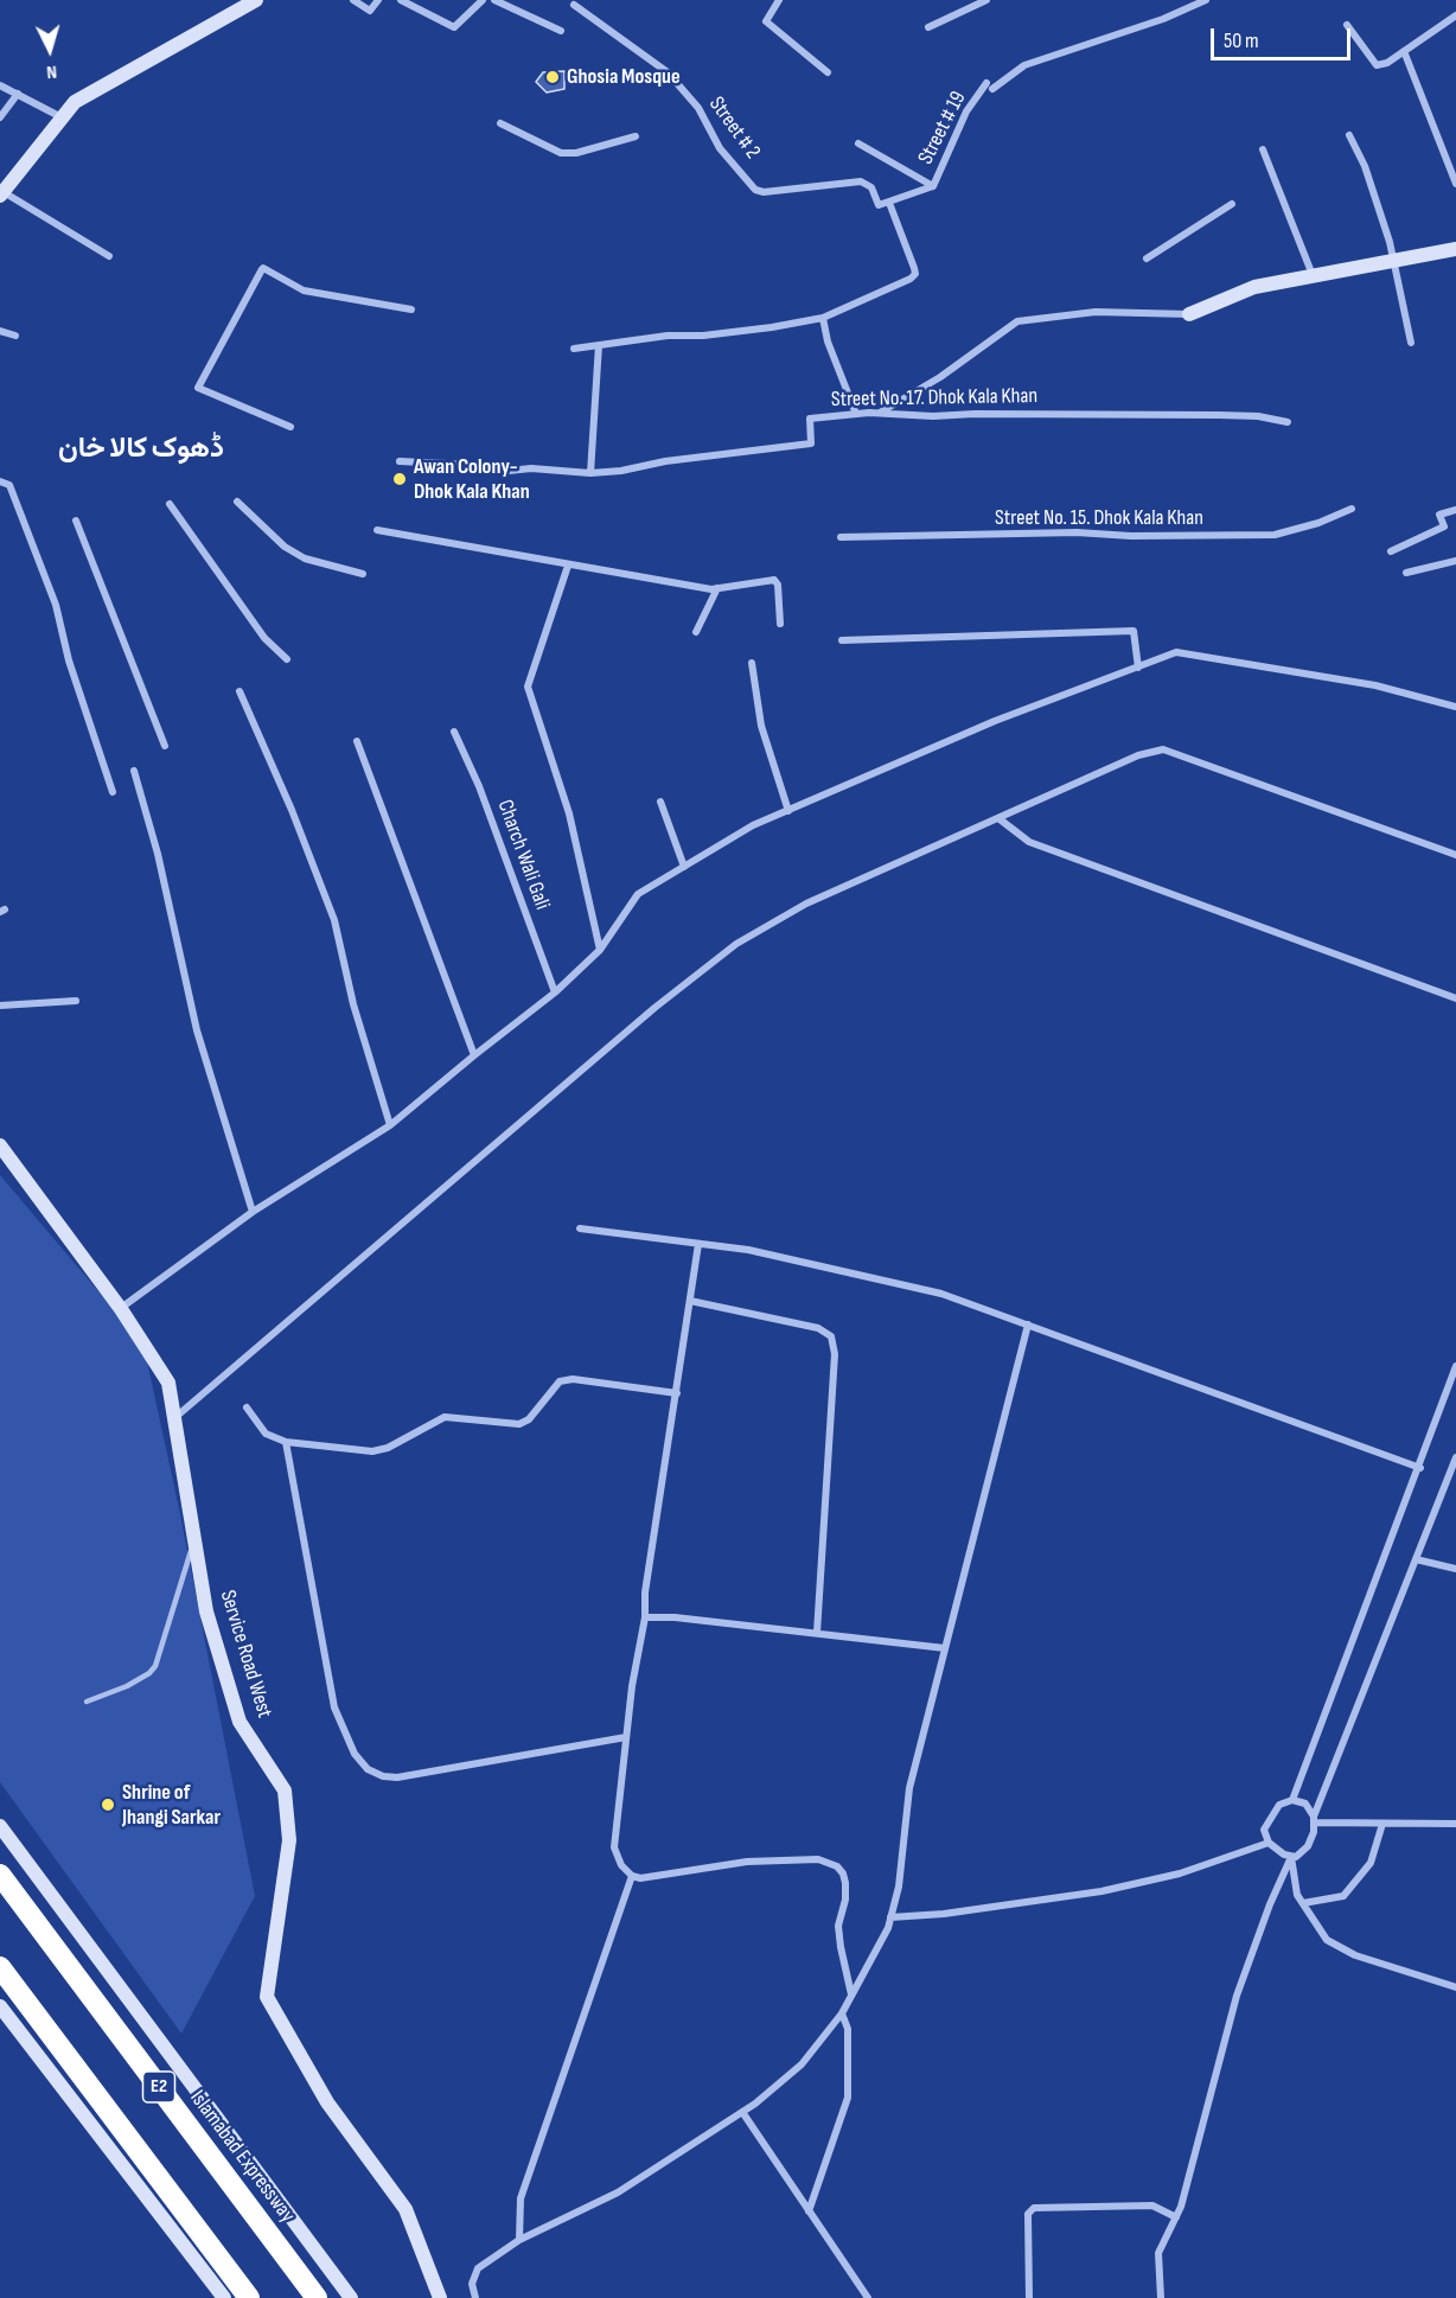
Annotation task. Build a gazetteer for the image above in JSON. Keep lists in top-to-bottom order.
{
  "streets": {
    "highway": ["E2", "Islamabad Expressway"],
    "street": [
      "Street # 2",
      "Street # 19",
      "Street No. 17. Dhok Kala Khan",
      "Street No. 15. Dhok Kala Khan",
      "Charch Wali Gali",
      "Service Road West"
    ]
  },
  "crossings": [
    ["Street # 2", "Street # 19"]
  ],
  "districts": ["ڈھوک کالا خان"],
  "places": ["Ghosia Mosque", "Awan Colony- Dhok Kala Khan", "Shrine of Jhangi Sarkar"],
  "scale_bar": "50 m",
  "north": "bottom"
}
